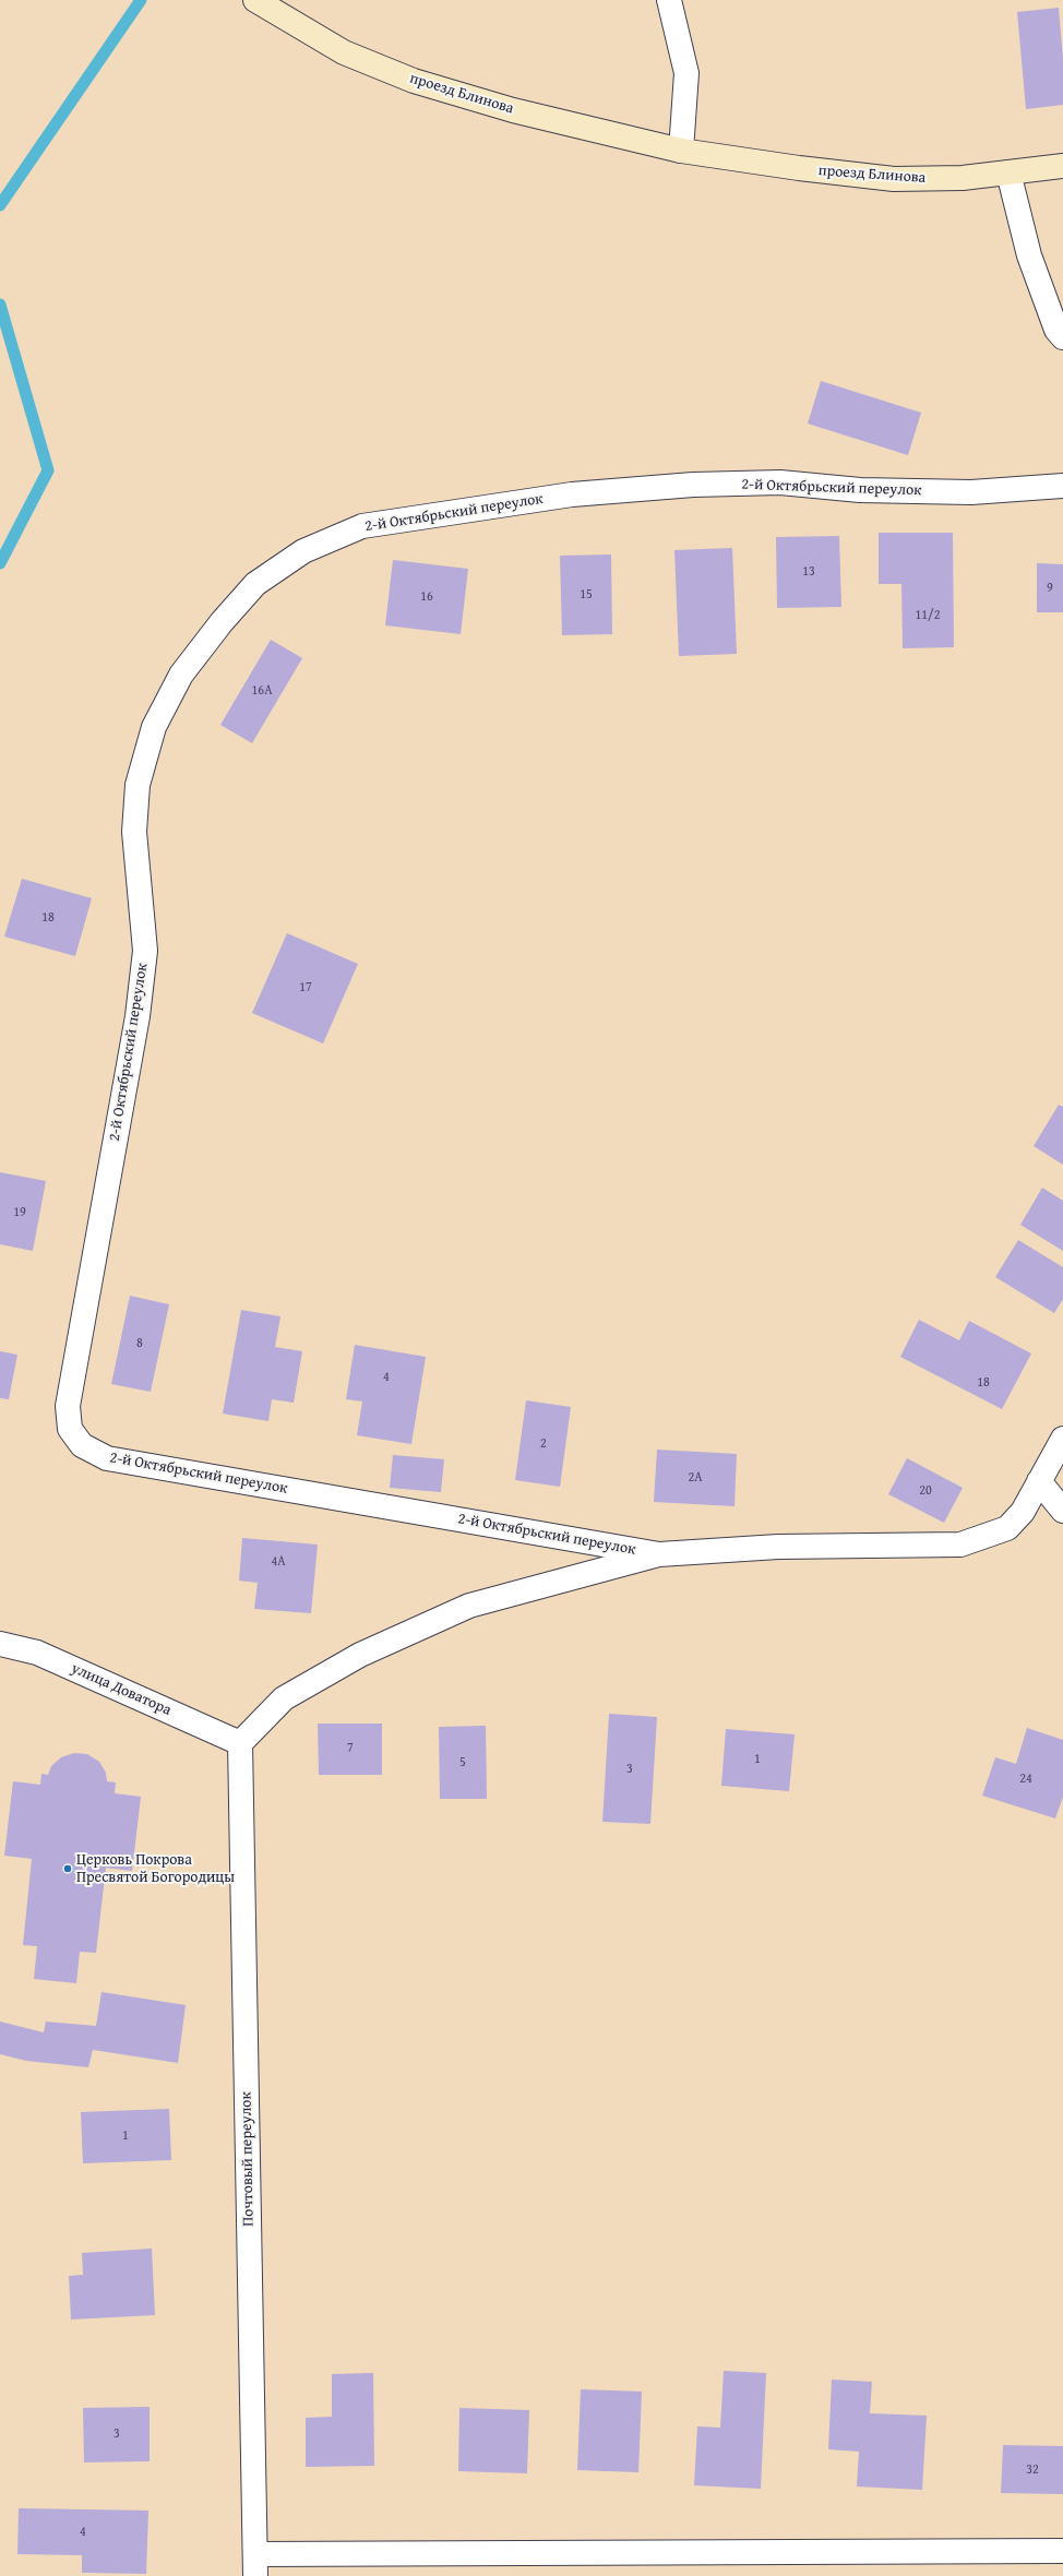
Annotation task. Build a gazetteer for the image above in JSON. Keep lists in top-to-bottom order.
{
  "streets": {
    "main road": ["проезд Блинова"],
    "street": ["2-й Октябрьский переулок", "улица Доватора", "Почтовый переулок"]
  },
  "crossings": [
    ["улица Доватора", "Почтовый переулок"]
  ],
  "places": ["Церковь Покрова Пресвятой Богородицы"],
  "house_numbers": [
    "13",
    "9",
    "15",
    "16",
    "11/2",
    "16А",
    "18",
    "17",
    "19",
    "8",
    "4",
    "18",
    "2",
    "2А",
    "20",
    "4А",
    "7",
    "1",
    "5",
    "3",
    "24",
    "1",
    "3",
    "32",
    "4"
  ]
}
